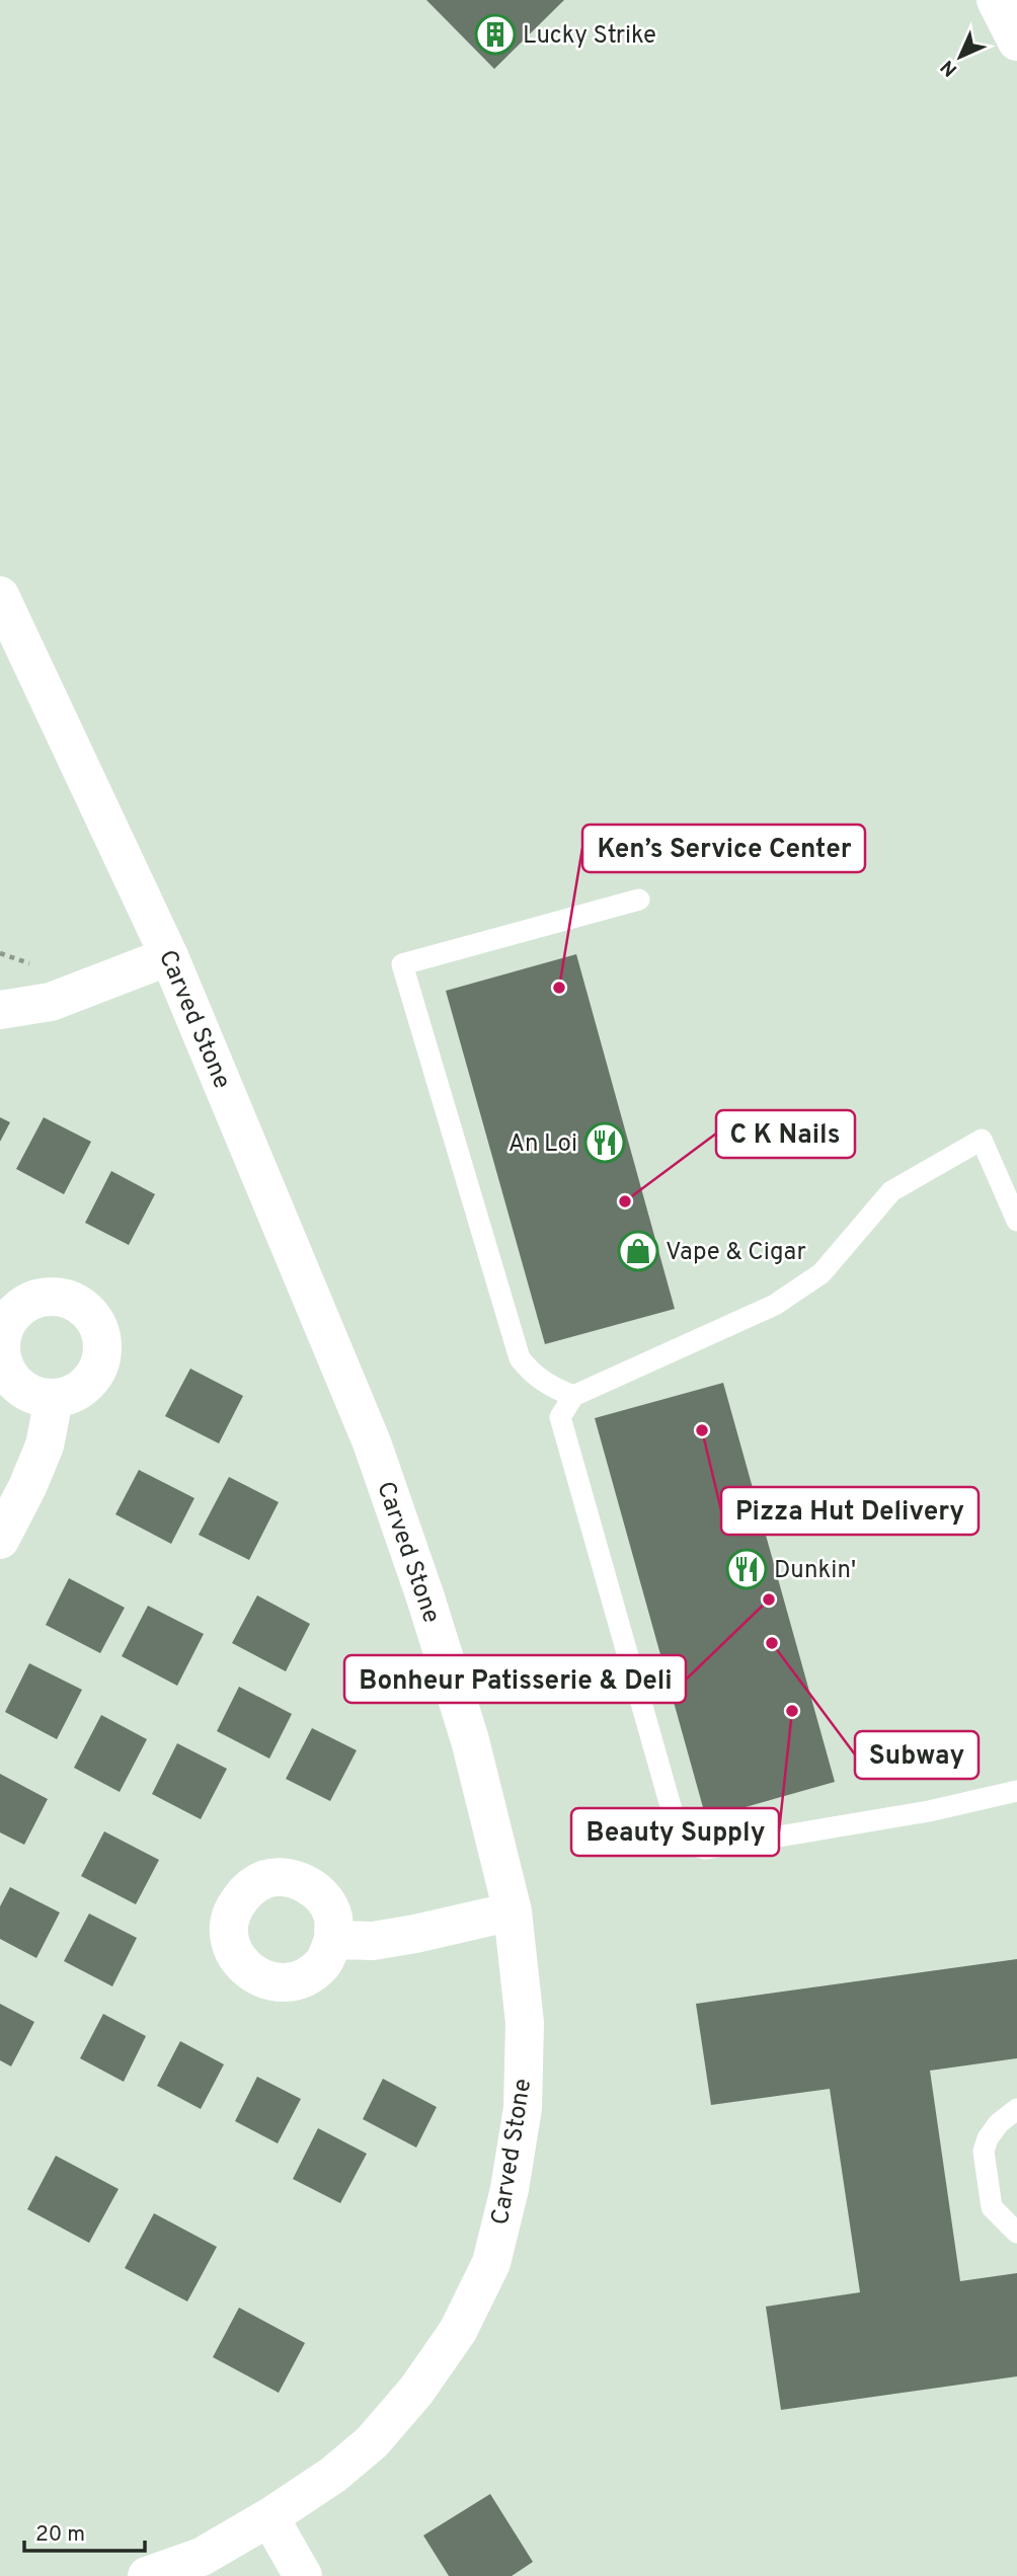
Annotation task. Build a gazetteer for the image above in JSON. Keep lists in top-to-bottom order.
{
  "streets": {
    "street": ["Carved Stone"]
  },
  "places": {
    "building": ["Lucky Strike"],
    "other": [
      "Ken’s Service Center",
      "C K Nails",
      "Pizza Hut Delivery",
      "Bonheur Patisserie & Deli",
      "Subway",
      "Beauty Supply"
    ],
    "restaurant": ["An Loi", "Dunkin'"],
    "shop": ["Vape & Cigar"]
  },
  "scale_bar": "20 m",
  "north": "bottom left"
}
